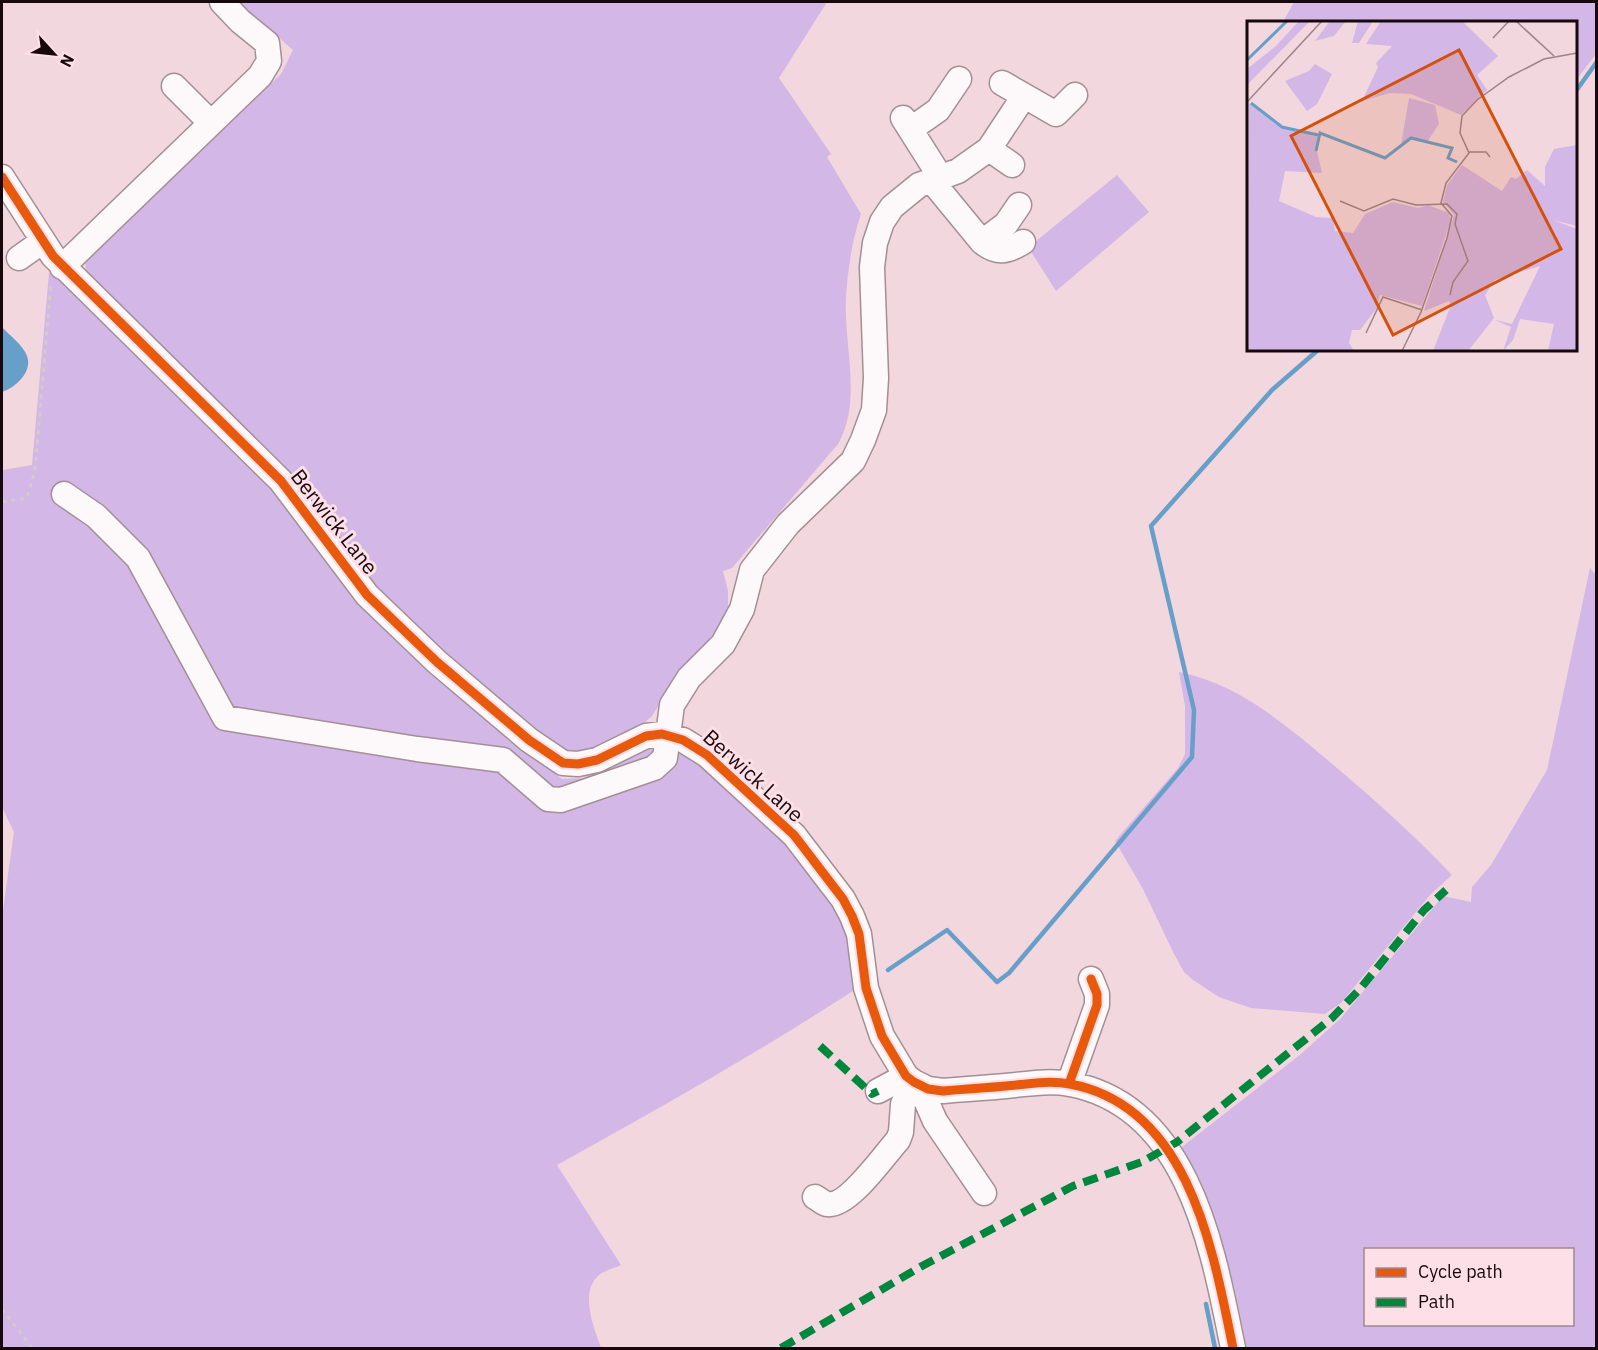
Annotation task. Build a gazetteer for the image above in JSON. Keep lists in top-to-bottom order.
{
  "streets": {
    "street": ["Berwick Lane"]
  },
  "legend": ["Cycle path", "Path"],
  "north": "bottom right"
}
